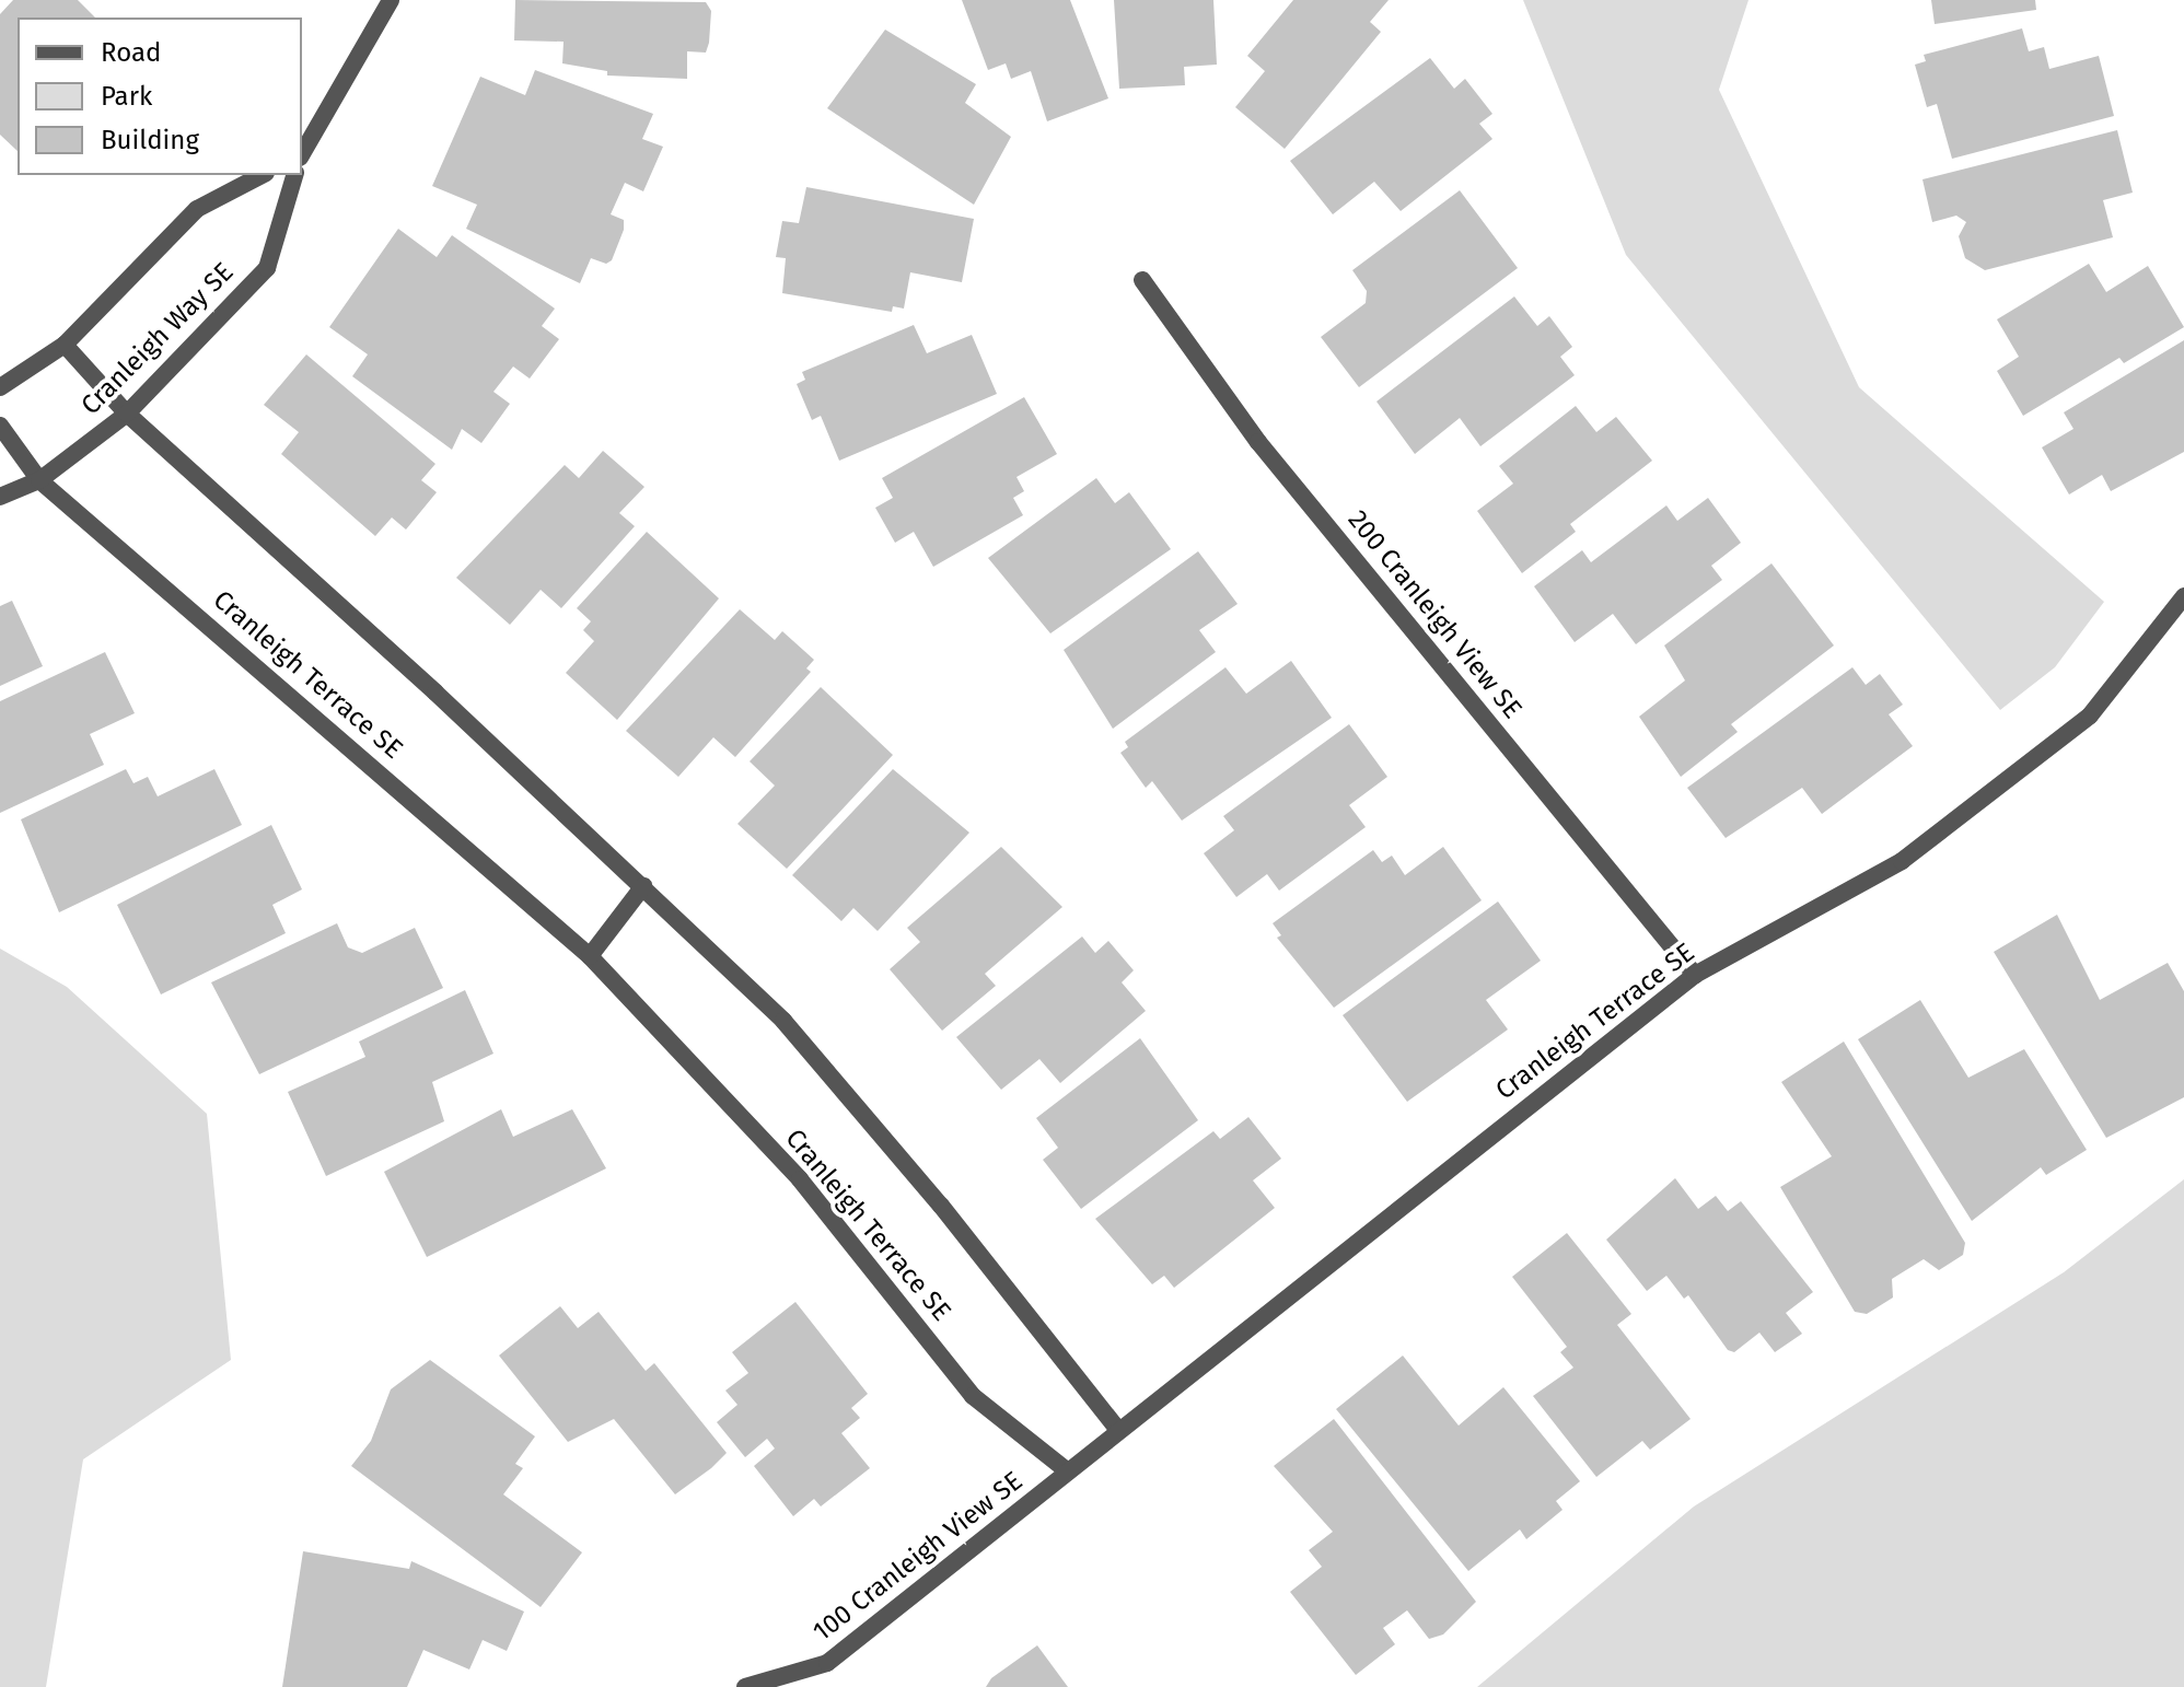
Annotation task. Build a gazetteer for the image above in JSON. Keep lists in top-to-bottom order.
{
  "streets": {
    "street": [
      "Cranleigh Way SE",
      "200 Cranleigh View SE",
      "Cranleigh Terrace SE",
      "100 Cranleigh View SE"
    ]
  },
  "crossings": [
    ["Cranleigh Way SE", "Cranleigh Terrace SE"],
    ["200 Cranleigh View SE", "Cranleigh Terrace SE"],
    ["Cranleigh Terrace SE", "100 Cranleigh View SE"]
  ],
  "legend": ["Road", "Park", "Building"]
}
